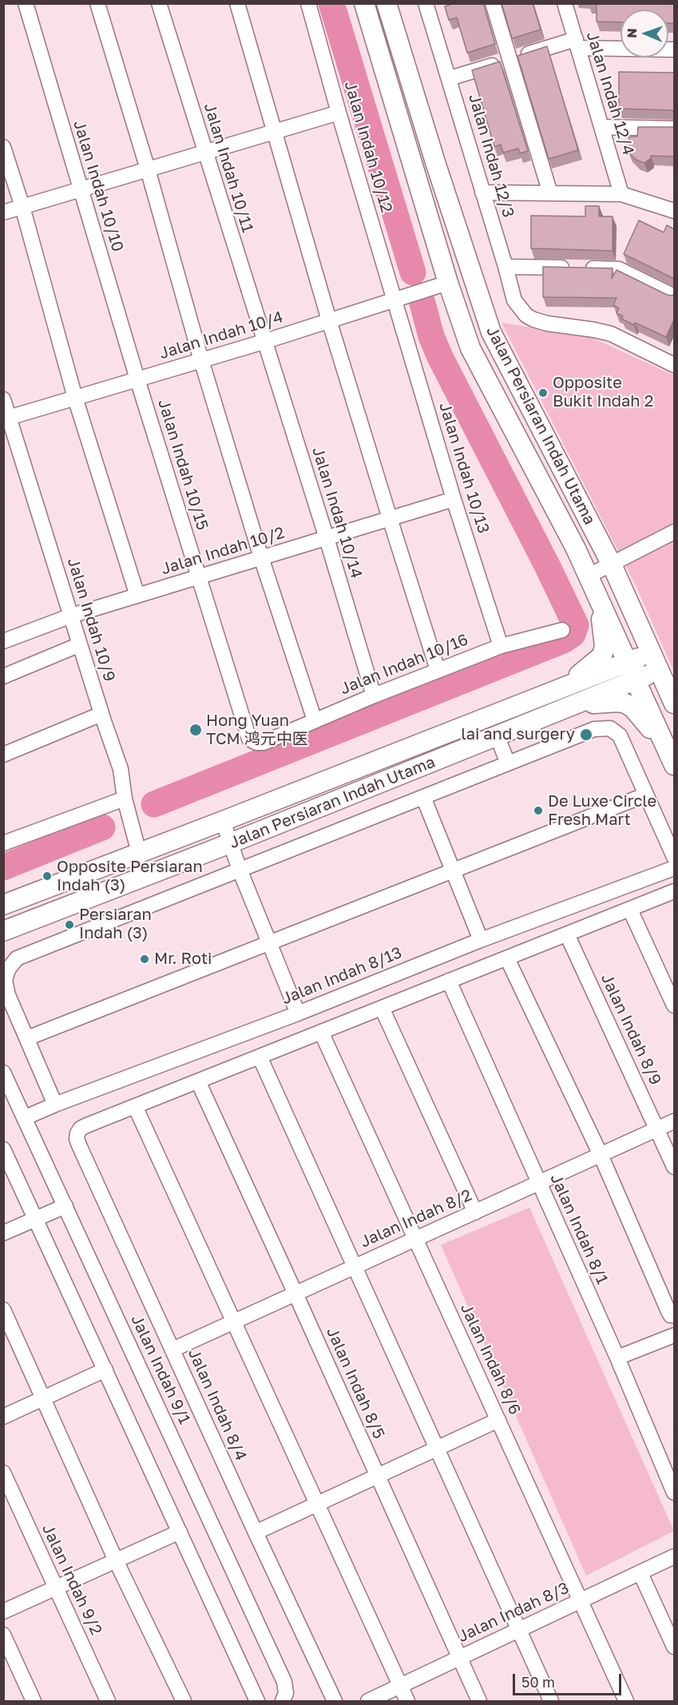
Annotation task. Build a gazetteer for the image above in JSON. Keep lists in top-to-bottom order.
{
  "streets": {
    "main road": ["Jalan Persiaran Indah Utama"],
    "street": [
      "Jalan Indah 12/4",
      "Jalan Indah 10/12",
      "Jalan Indah 12/3",
      "Jalan Indah 10/11",
      "Jalan Indah 10/10",
      "Jalan Indah 10/4",
      "Jalan Indah 10/15",
      "Jalan Indah 10/13",
      "Jalan Indah 10/14",
      "Jalan Indah 10/2",
      "Jalan Indah 10/9",
      "Jalan Indah 10/16",
      "Jalan Indah 8/13",
      "Jalan Indah 8/9",
      "Jalan Indah 8/2",
      "Jalan Indah 8/1",
      "Jalan Indah 8/6",
      "Jalan Indah 9/1",
      "Jalan Indah 8/5",
      "Jalan Indah 8/4",
      "Jalan Indah 9/2",
      "Jalan Indah 8/3"
    ]
  },
  "crossings": [
    ["Jalan Indah 10/12", "Jalan Indah 10/4"],
    ["Jalan Indah 10/12", "Jalan Indah 10/13"],
    ["Jalan Indah 10/11", "Jalan Indah 10/4"],
    ["Jalan Indah 10/11", "Jalan Indah 10/14"],
    ["Jalan Indah 10/10", "Jalan Indah 10/4"],
    ["Jalan Indah 10/10", "Jalan Indah 10/15"],
    ["Jalan Indah 10/4", "Jalan Persiaran Indah Utama"],
    ["Jalan Indah 10/4", "Jalan Indah 10/15"],
    ["Jalan Indah 10/4", "Jalan Indah 10/13"],
    ["Jalan Indah 10/4", "Jalan Indah 10/14"],
    ["Jalan Indah 10/4", "Jalan Indah 10/9"],
    ["Jalan Persiaran Indah Utama", "Jalan Indah 10/9"],
    ["Jalan Indah 10/15", "Jalan Indah 10/2"],
    ["Jalan Indah 10/15", "Jalan Indah 10/16"],
    ["Jalan Indah 10/13", "Jalan Indah 10/2"],
    ["Jalan Indah 10/13", "Jalan Indah 10/16"],
    ["Jalan Indah 10/14", "Jalan Indah 10/2"],
    ["Jalan Indah 10/14", "Jalan Indah 10/16"],
    ["Jalan Indah 10/2", "Jalan Indah 10/9"],
    ["Jalan Indah 8/13", "Jalan Indah 9/1"],
    ["Jalan Indah 8/9", "Jalan Indah 8/2"],
    ["Jalan Indah 8/2", "Jalan Indah 8/1"],
    ["Jalan Indah 8/2", "Jalan Indah 8/6"],
    ["Jalan Indah 8/2", "Jalan Indah 8/5"],
    ["Jalan Indah 8/2", "Jalan Indah 8/4"],
    ["Jalan Indah 8/6", "Jalan Indah 8/3"],
    ["Jalan Indah 8/5", "Jalan Indah 8/3"]
  ],
  "places": [
    "Opposite Bukit Indah 2",
    "Hong Yuan TCM 鸿元中医",
    "lai and surgery",
    "De Luxe Circle Fresh Mart",
    "Opposite Persiaran Indah (3)",
    "Persiaran Indah (3)",
    "Mr. Roti"
  ],
  "scale_bar": "50 m",
  "north": "left"
}
